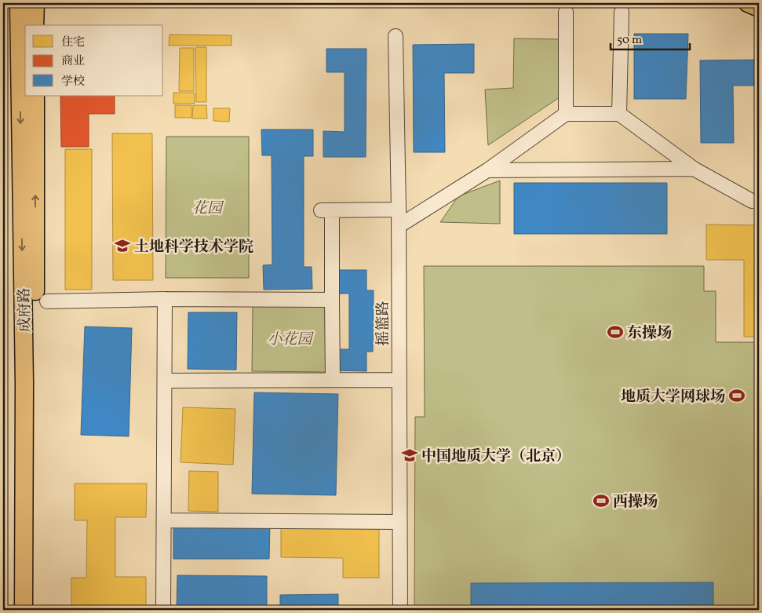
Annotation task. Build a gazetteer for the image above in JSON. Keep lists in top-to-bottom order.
{
  "streets": {
    "main road": ["成府路"],
    "street": ["摇篮路"]
  },
  "parks": ["花园", "小花园"],
  "places": {
    "school or university": ["土地科学技术学院", "中国地质大学（北京）"],
    "sports": ["东操场", "地质大学网球场", "西操场"]
  },
  "legend": ["住宅", "商业", "学校"],
  "scale_bar": "50 m"
}
